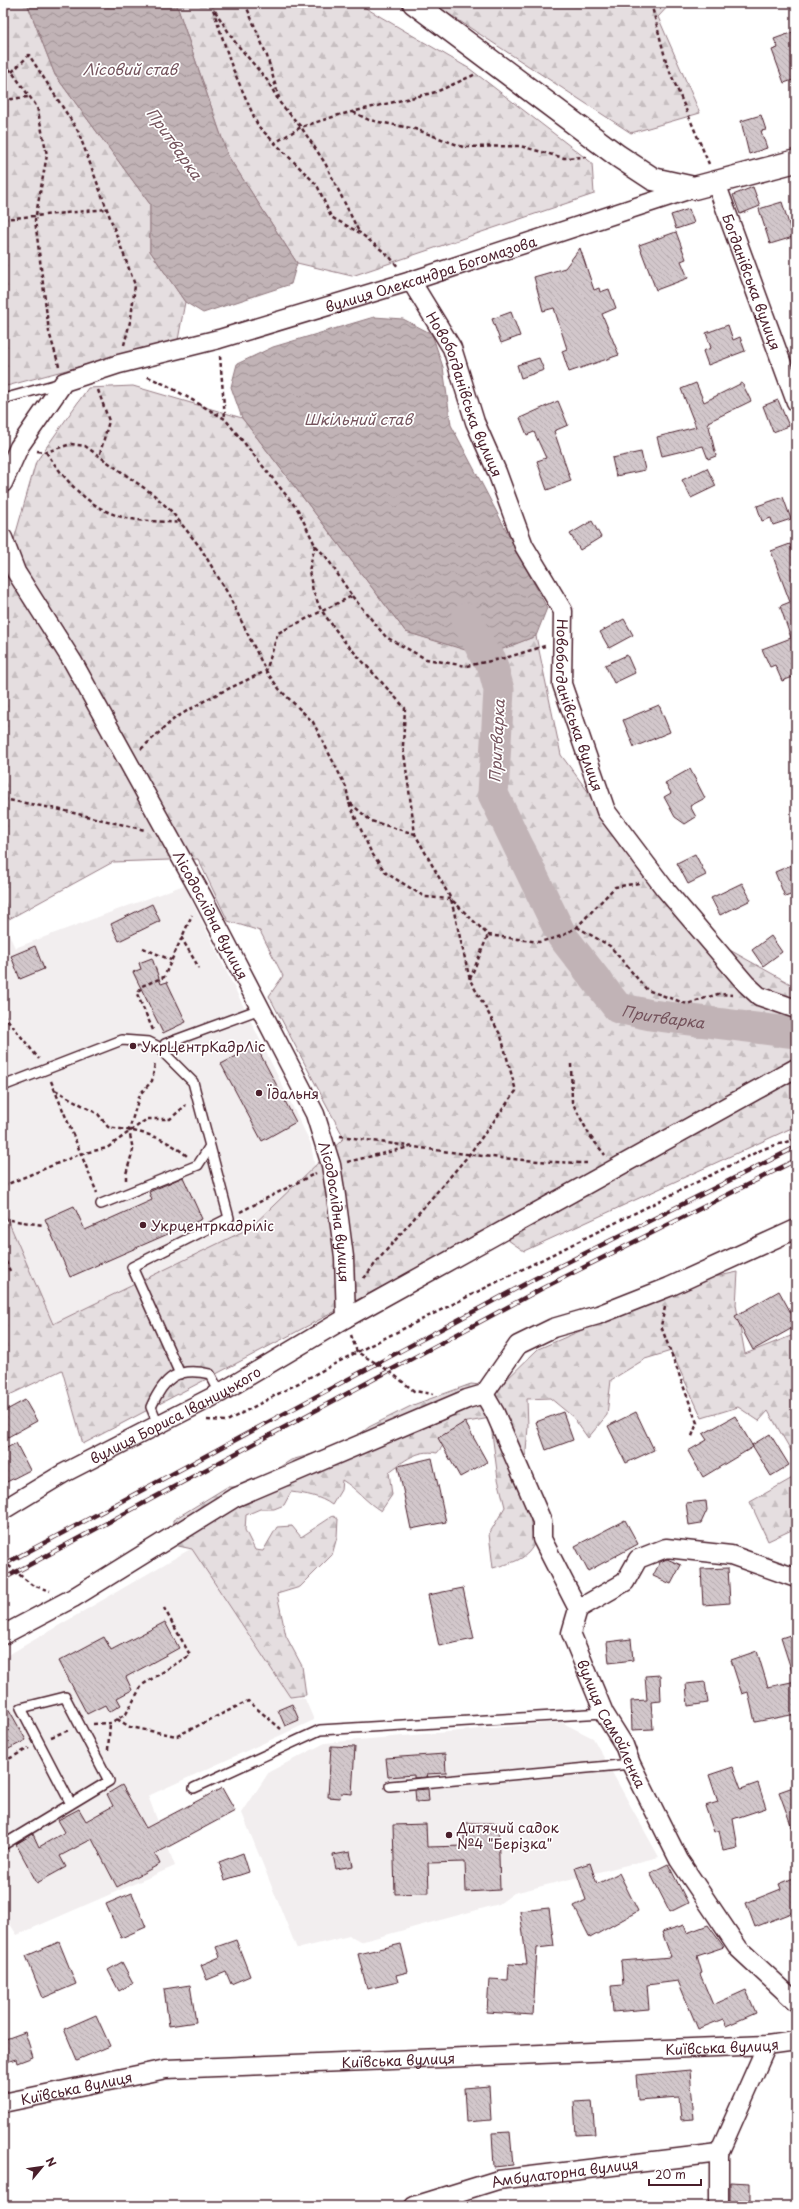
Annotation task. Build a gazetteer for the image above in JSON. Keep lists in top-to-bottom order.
{
  "streets": {
    "street": [
      "вулиця Олександра Богомазова",
      "Богданівська вулиця",
      "Новобогданівська вулиця",
      "Лісодослідна вулиця",
      "вулиця Бориса Іваницького",
      "вулиця Самойленка",
      "Київська вулиця",
      "Амбулаторна вулиця"
    ]
  },
  "crossings": [
    ["вулиця Олександра Богомазова", "Богданівська вулиця"],
    ["вулиця Олександра Богомазова", "Новобогданівська вулиця"],
    ["Лісодослідна вулиця", "вулиця Бориса Іваницького"]
  ],
  "water": ["Лісовий став", "Притварка", "Шкільний став"],
  "places": [
    "УкрЦентрКадрЛіс",
    "Їдальня",
    "Укрцентркадріліс",
    "Дитячий садок №4 \"Берізка\""
  ],
  "scale_bar": "20 m",
  "north": "top right"
}
